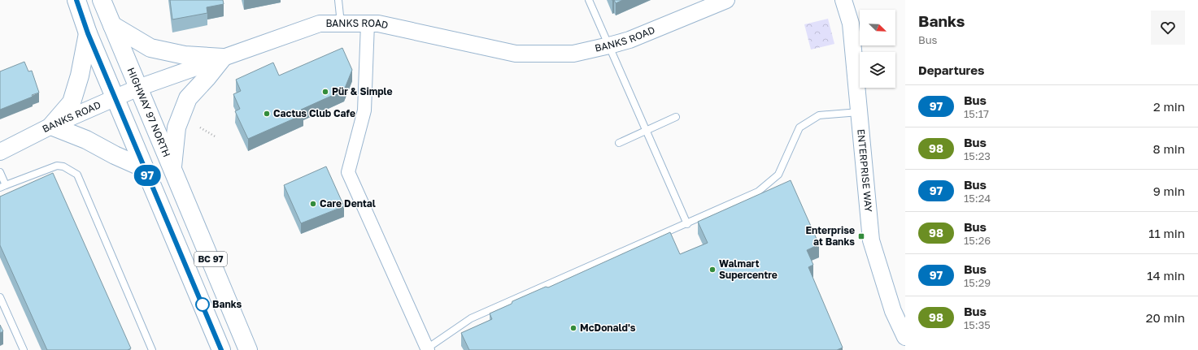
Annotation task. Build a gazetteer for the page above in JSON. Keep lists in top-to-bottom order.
{
  "streets": {
    "highway": ["HIGHWAY 97 NORTH", "BC 97"],
    "street": ["BANKS ROAD", "ENTERPRISE WAY"]
  },
  "crossings": [
    ["BANKS ROAD", "HIGHWAY 97 NORTH"],
    ["BANKS ROAD", "BC 97"]
  ],
  "places": {
    "other": [
      "Pür & Simple",
      "Cactus Club Cafe",
      "Care Dental",
      "Walmart Supercentre",
      "Banks",
      "McDonald's"
    ],
    "transit": ["Enterprise at Banks"]
  },
  "lines": ["bus line 97"],
  "north": "bottom right",
  "page": {
    "on_map": "97",
    "heading": [
      ["Banks", "Bus"],
      "Departures"
    ],
    "list": [
      {
        "mark": "97",
        "name": "Bus",
        "note": "15:17",
        "value": "2 min"
      },
      {
        "mark": "98",
        "name": "Bus",
        "note": "15:23",
        "value": "8 min"
      },
      {
        "mark": "97",
        "name": "Bus",
        "note": "15:24",
        "value": "9 min"
      },
      {
        "mark": "98",
        "name": "Bus",
        "note": "15:26",
        "value": "11 min"
      },
      {
        "mark": "97",
        "name": "Bus",
        "note": "15:29",
        "value": "14 min"
      },
      {
        "mark": "98",
        "name": "Bus",
        "note": "15:35",
        "value": "20 min"
      }
    ]
  }
}
